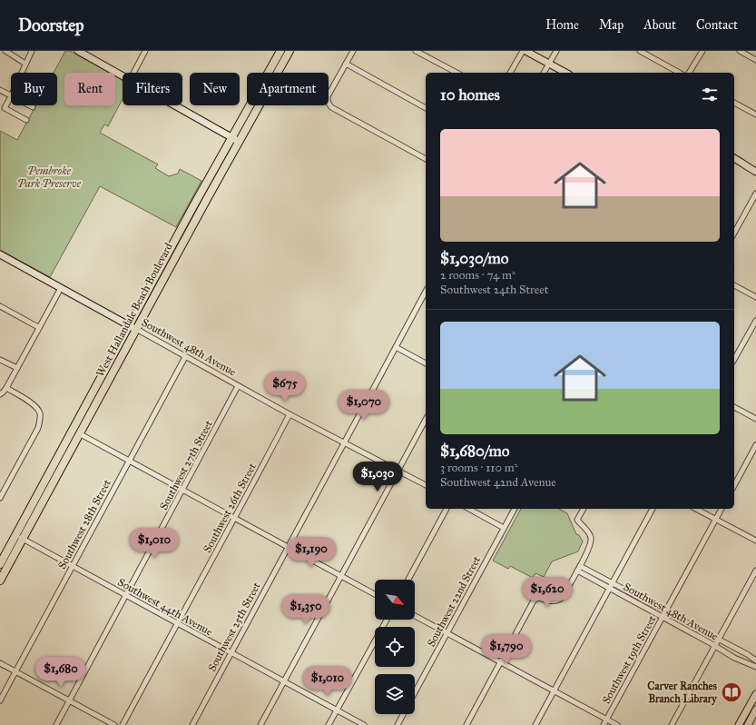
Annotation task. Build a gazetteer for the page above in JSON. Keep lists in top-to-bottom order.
{
  "streets": {
    "main road": ["West Hallandale Beach Boulevard"],
    "street": [
      "Southwest 48th Avenue",
      "Southwest 27th Street",
      "Southwest 26th Street",
      "Southwest 28th Street",
      "Southwest 22nd Street",
      "Southwest 44th Avenue",
      "Southwest 25th Street",
      "Southwest 19th Street"
    ]
  },
  "crossings": [
    ["West Hallandale Beach Boulevard", "Southwest 48th Avenue"],
    ["West Hallandale Beach Boulevard", "Southwest 44th Avenue"],
    ["Southwest 48th Avenue", "Southwest 27th Street"],
    ["Southwest 48th Avenue", "Southwest 26th Street"],
    ["Southwest 48th Avenue", "Southwest 28th Street"],
    ["Southwest 48th Avenue", "Southwest 25th Street"],
    ["Southwest 48th Avenue", "Southwest 19th Street"],
    ["Southwest 27th Street", "Southwest 44th Avenue"],
    ["Southwest 26th Street", "Southwest 44th Avenue"],
    ["Southwest 28th Street", "Southwest 44th Avenue"],
    ["Southwest 44th Avenue", "Southwest 25th Street"]
  ],
  "parks": ["Pembroke Park Preserve"],
  "places": {
    "library": ["Carver Ranches Branch Library"]
  },
  "north": "bottom right",
  "page": {
    "header": "Doorstep",
    "nav": [
      "Home",
      "Map",
      "About",
      "Contact"
    ],
    "chip": [
      "Buy",
      "Rent",
      "Filters",
      "New",
      "Apartment"
    ],
    "heading": "10 homes",
    "list": [
      {
        "name": "$1,030/mo",
        "note": "2 rooms · 74 m² · Southwest 24th Street"
      },
      {
        "name": "$1,680/mo",
        "note": "3 rooms · 110 m² · Southwest 42nd Avenue"
      }
    ],
    "price": [
      "$675",
      "$1,070",
      "$1,030",
      "$1,010",
      "$1,190",
      "$1,620",
      "$1,350",
      "$1,790",
      "$1,680",
      "$1,010"
    ]
  }
}
